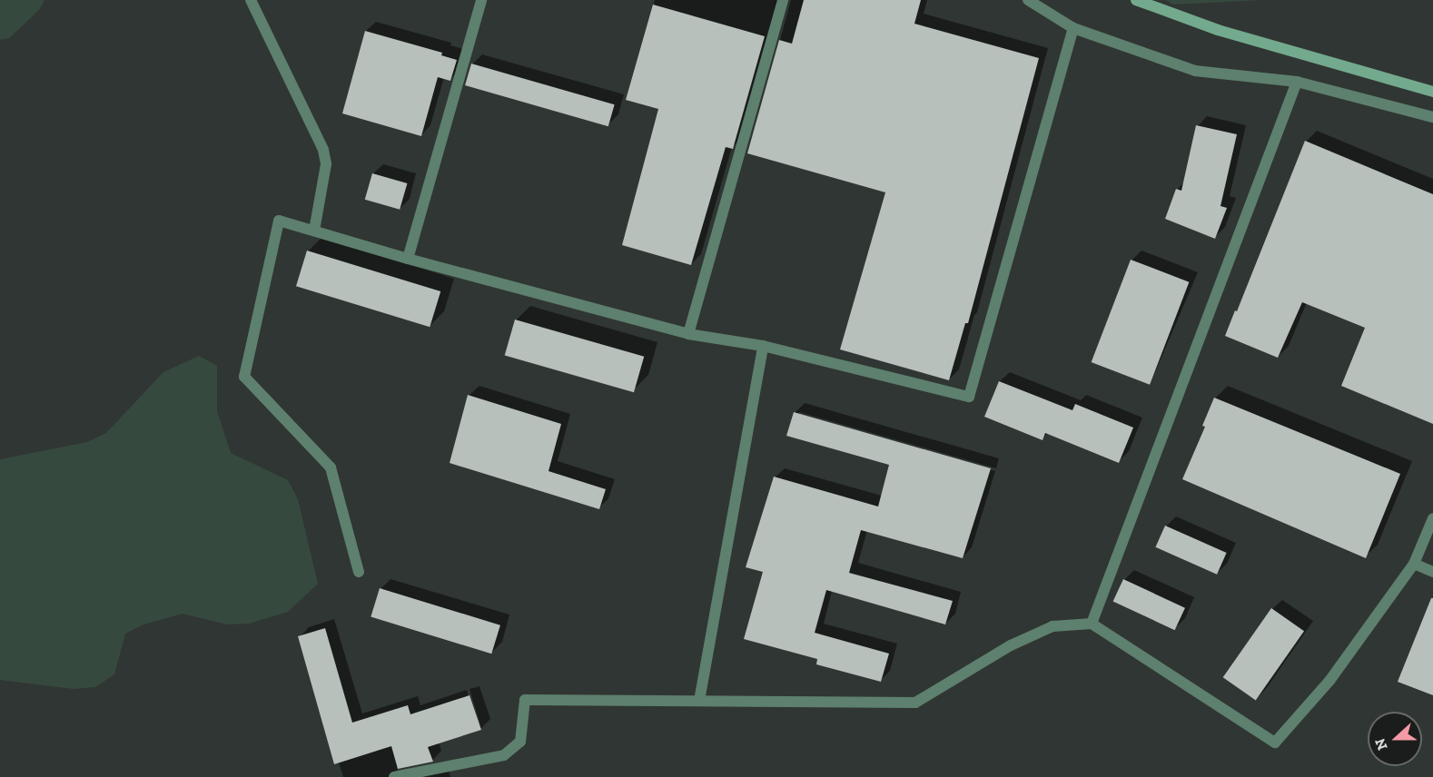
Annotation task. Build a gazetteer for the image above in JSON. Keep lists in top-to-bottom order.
{
  "north": "left"
}
